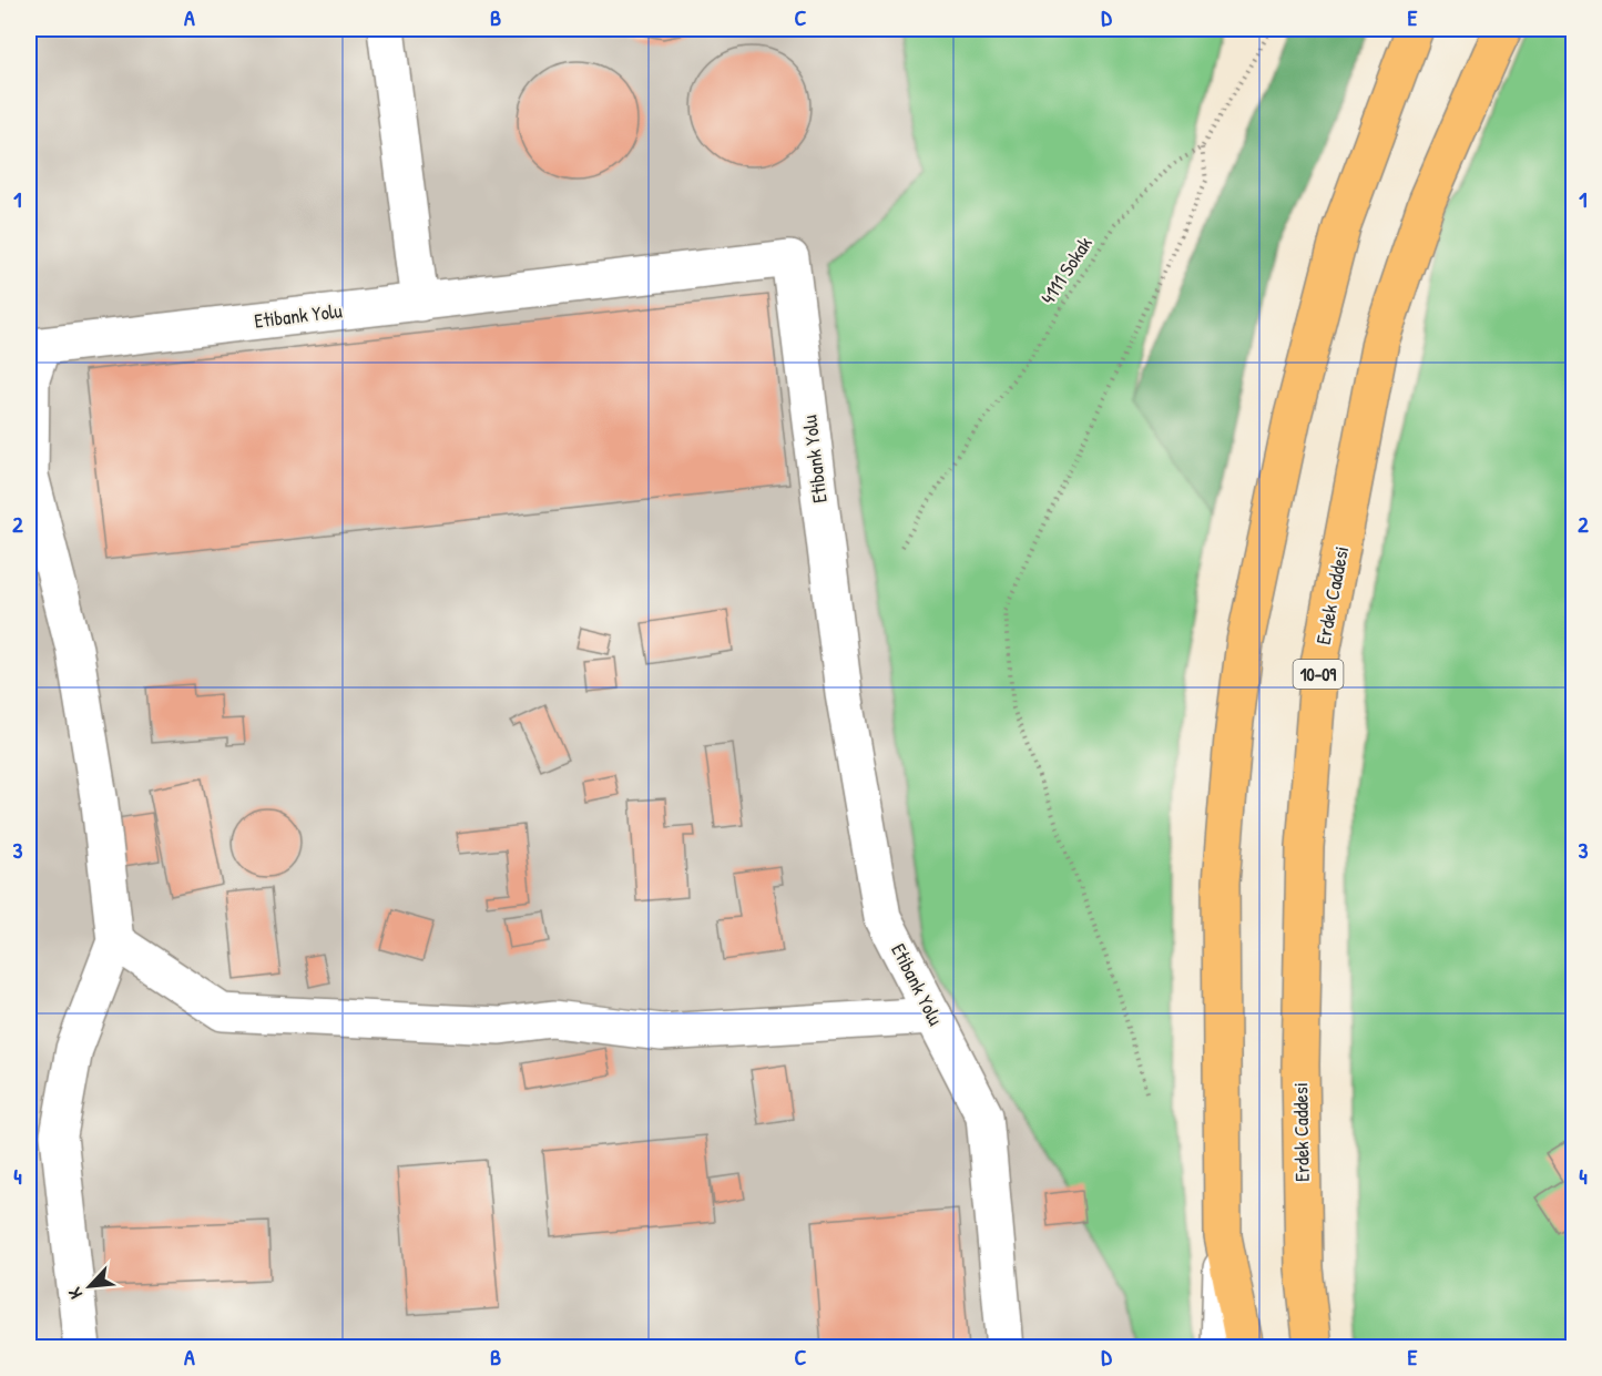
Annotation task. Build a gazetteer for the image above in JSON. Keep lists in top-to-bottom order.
{
  "streets": {
    "main road": ["Erdek Caddesi", "10-09"],
    "lane": ["Etibank Yolu"],
    "path": ["4111 Sokak"]
  },
  "north": "bottom left",
  "grid": {
    "columns": [
      "A",
      "B",
      "C",
      "D",
      "E"
    ],
    "rows": [
      "1",
      "2",
      "3",
      "4"
    ]
  }
}
